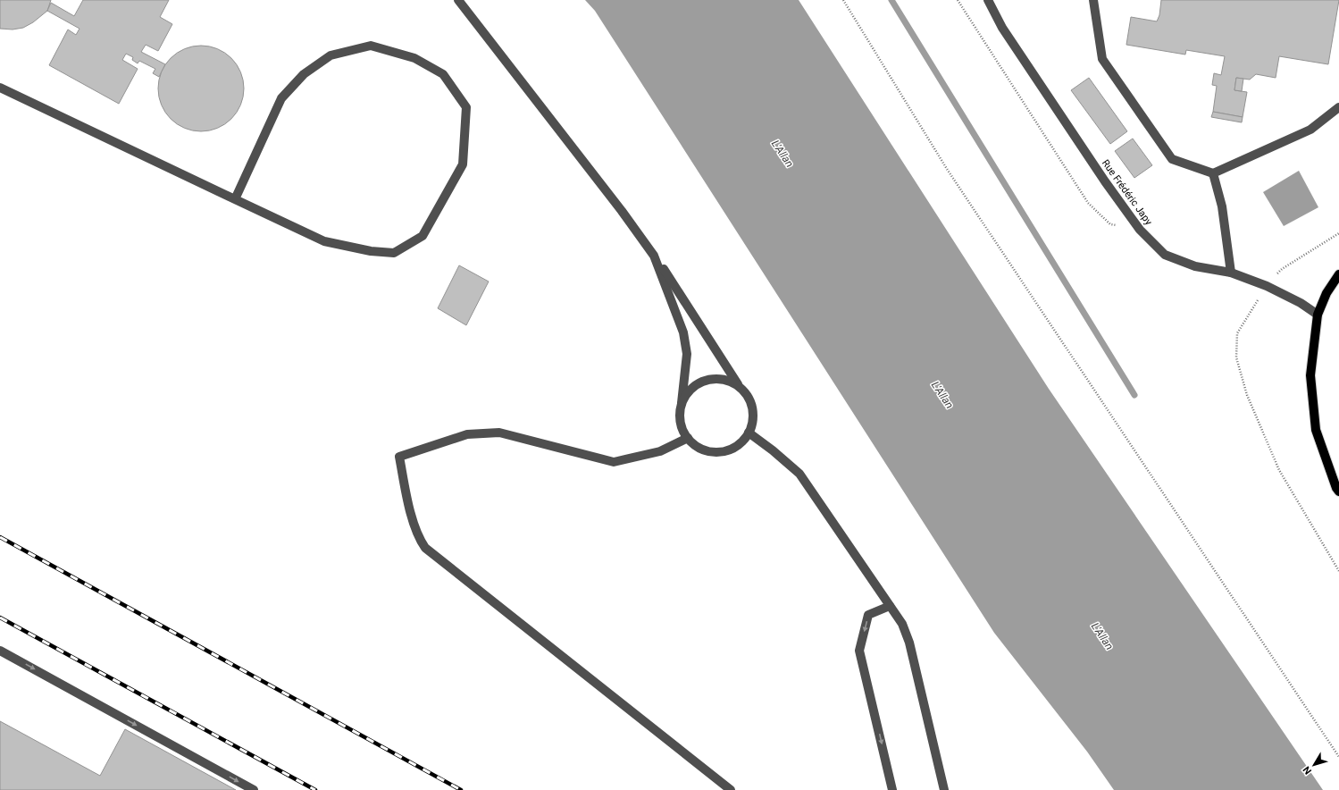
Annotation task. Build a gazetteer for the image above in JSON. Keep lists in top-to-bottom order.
{
  "streets": {
    "street": ["Rue Frédéric Japy"]
  },
  "water": ["L'Allan"],
  "north": "bottom left"
}
